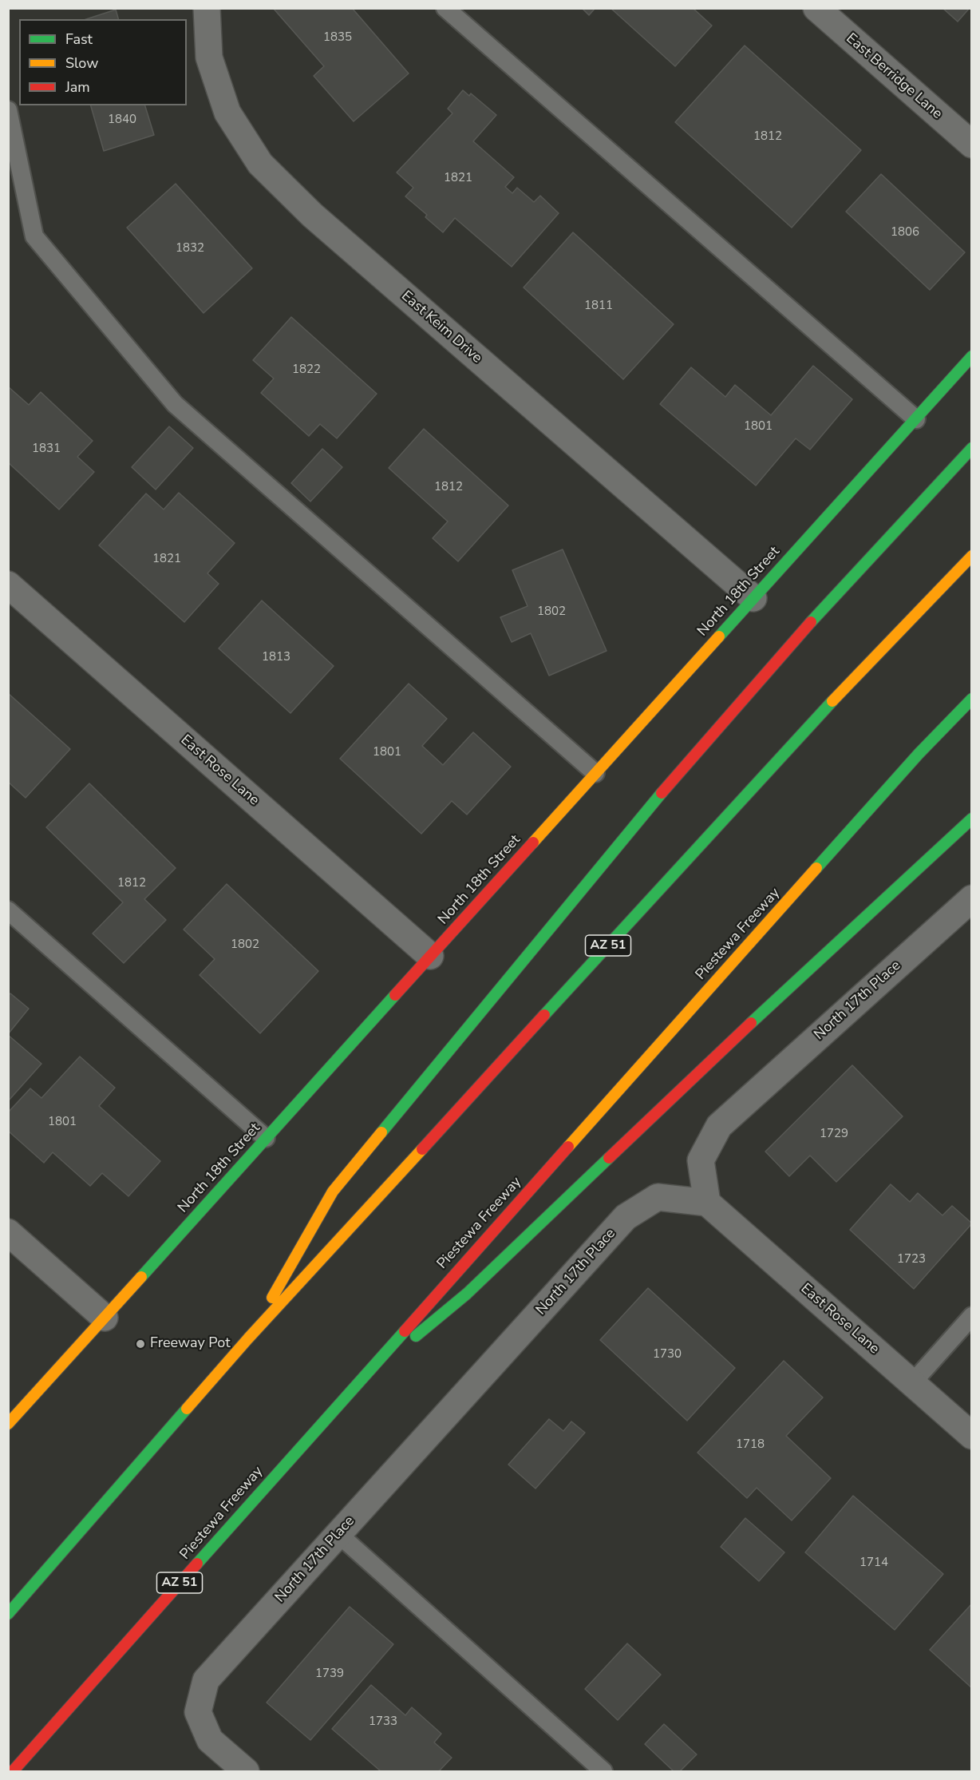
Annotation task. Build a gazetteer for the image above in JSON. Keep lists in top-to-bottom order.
{
  "streets": {
    "main road": ["North 18th Street", "Piestewa Freeway", "AZ 51"],
    "street": [
      "East Berridge Lane",
      "East Keim Drive",
      "East Rose Lane",
      "North 17th Place"
    ]
  },
  "crossings": [
    ["East Keim Drive", "North 18th Street"],
    ["North 18th Street", "East Rose Lane"],
    ["East Rose Lane", "North 17th Place"]
  ],
  "places": ["Freeway Pot"],
  "house_numbers": [
    "1835",
    "1840",
    "1812",
    "1821",
    "1806",
    "1832",
    "1811",
    "1822",
    "1801",
    "1831",
    "1812",
    "1821",
    "1802",
    "1813",
    "1801",
    "1812",
    "1802",
    "1801",
    "1729",
    "1723",
    "1730",
    "1718",
    "1714",
    "1739",
    "1733"
  ],
  "legend": ["Fast", "Slow", "Jam"]
}
